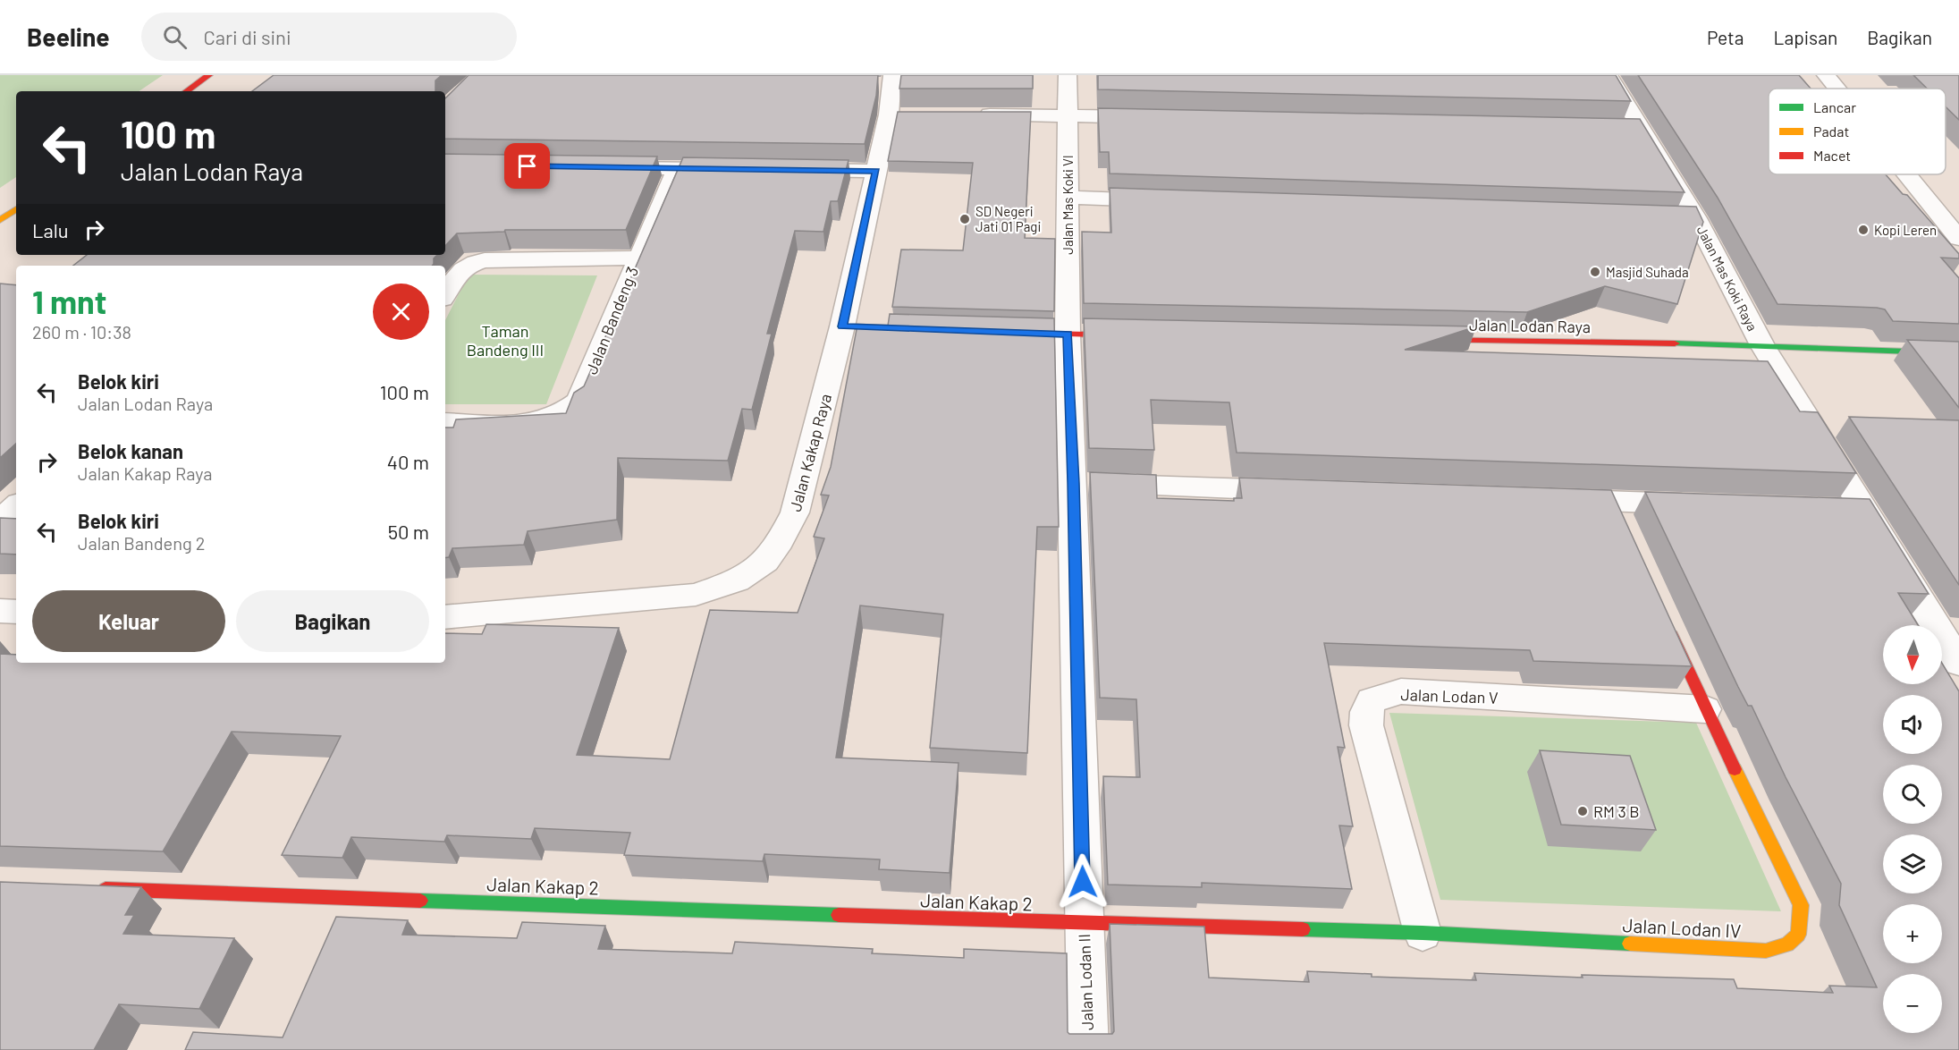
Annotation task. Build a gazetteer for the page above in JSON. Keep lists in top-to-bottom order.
{
  "streets": {
    "street": [
      "Jalan Mas Koki VI",
      "Jalan Mas Koki Raya",
      "Jalan Bandeng 3",
      "Jalan Lodan Raya",
      "Jalan Kakap Raya",
      "Jalan Lodan V",
      "Jalan Kakap 2",
      "Jalan Lodan IV",
      "Jalan Lodan II"
    ]
  },
  "crossings": [
    ["Jalan Mas Koki VI", "Jalan Lodan II"],
    ["Jalan Mas Koki Raya", "Jalan Lodan Raya"],
    ["Jalan Lodan V", "Jalan Lodan IV"],
    ["Jalan Kakap 2", "Jalan Lodan IV"],
    ["Jalan Kakap 2", "Jalan Lodan II"],
    ["Jalan Lodan IV", "Jalan Lodan II"]
  ],
  "parks": ["Taman Bandeng III"],
  "places": [
    "SD Negeri Jati 01 Pagi",
    "Kopi Leren",
    "Masjid Suhada",
    "RM 3 B"
  ],
  "legend": ["Lancar", "Padat", "Macet"],
  "north": "bottom",
  "page": {
    "header": "Beeline",
    "search": "Cari di sini",
    "nav": ["Peta", "Lapisan", "Bagikan"],
    "turn": ["100 m", "Jalan Lodan Raya"],
    "then": "Lalu",
    "heading": ["1 mnt", "260 m · 10:38"],
    "list": [
      {
        "name": "Belok kiri",
        "note": "Jalan Lodan Raya",
        "value": "100 m"
      },
      {
        "name": "Belok kanan",
        "note": "Jalan Kakap Raya",
        "value": "40 m"
      },
      {
        "name": "Belok kiri",
        "note": "Jalan Bandeng 2",
        "value": "50 m"
      }
    ],
    "buttons": ["Keluar", "Bagikan"],
    "map_buttons": ["+", "−"]
  }
}
